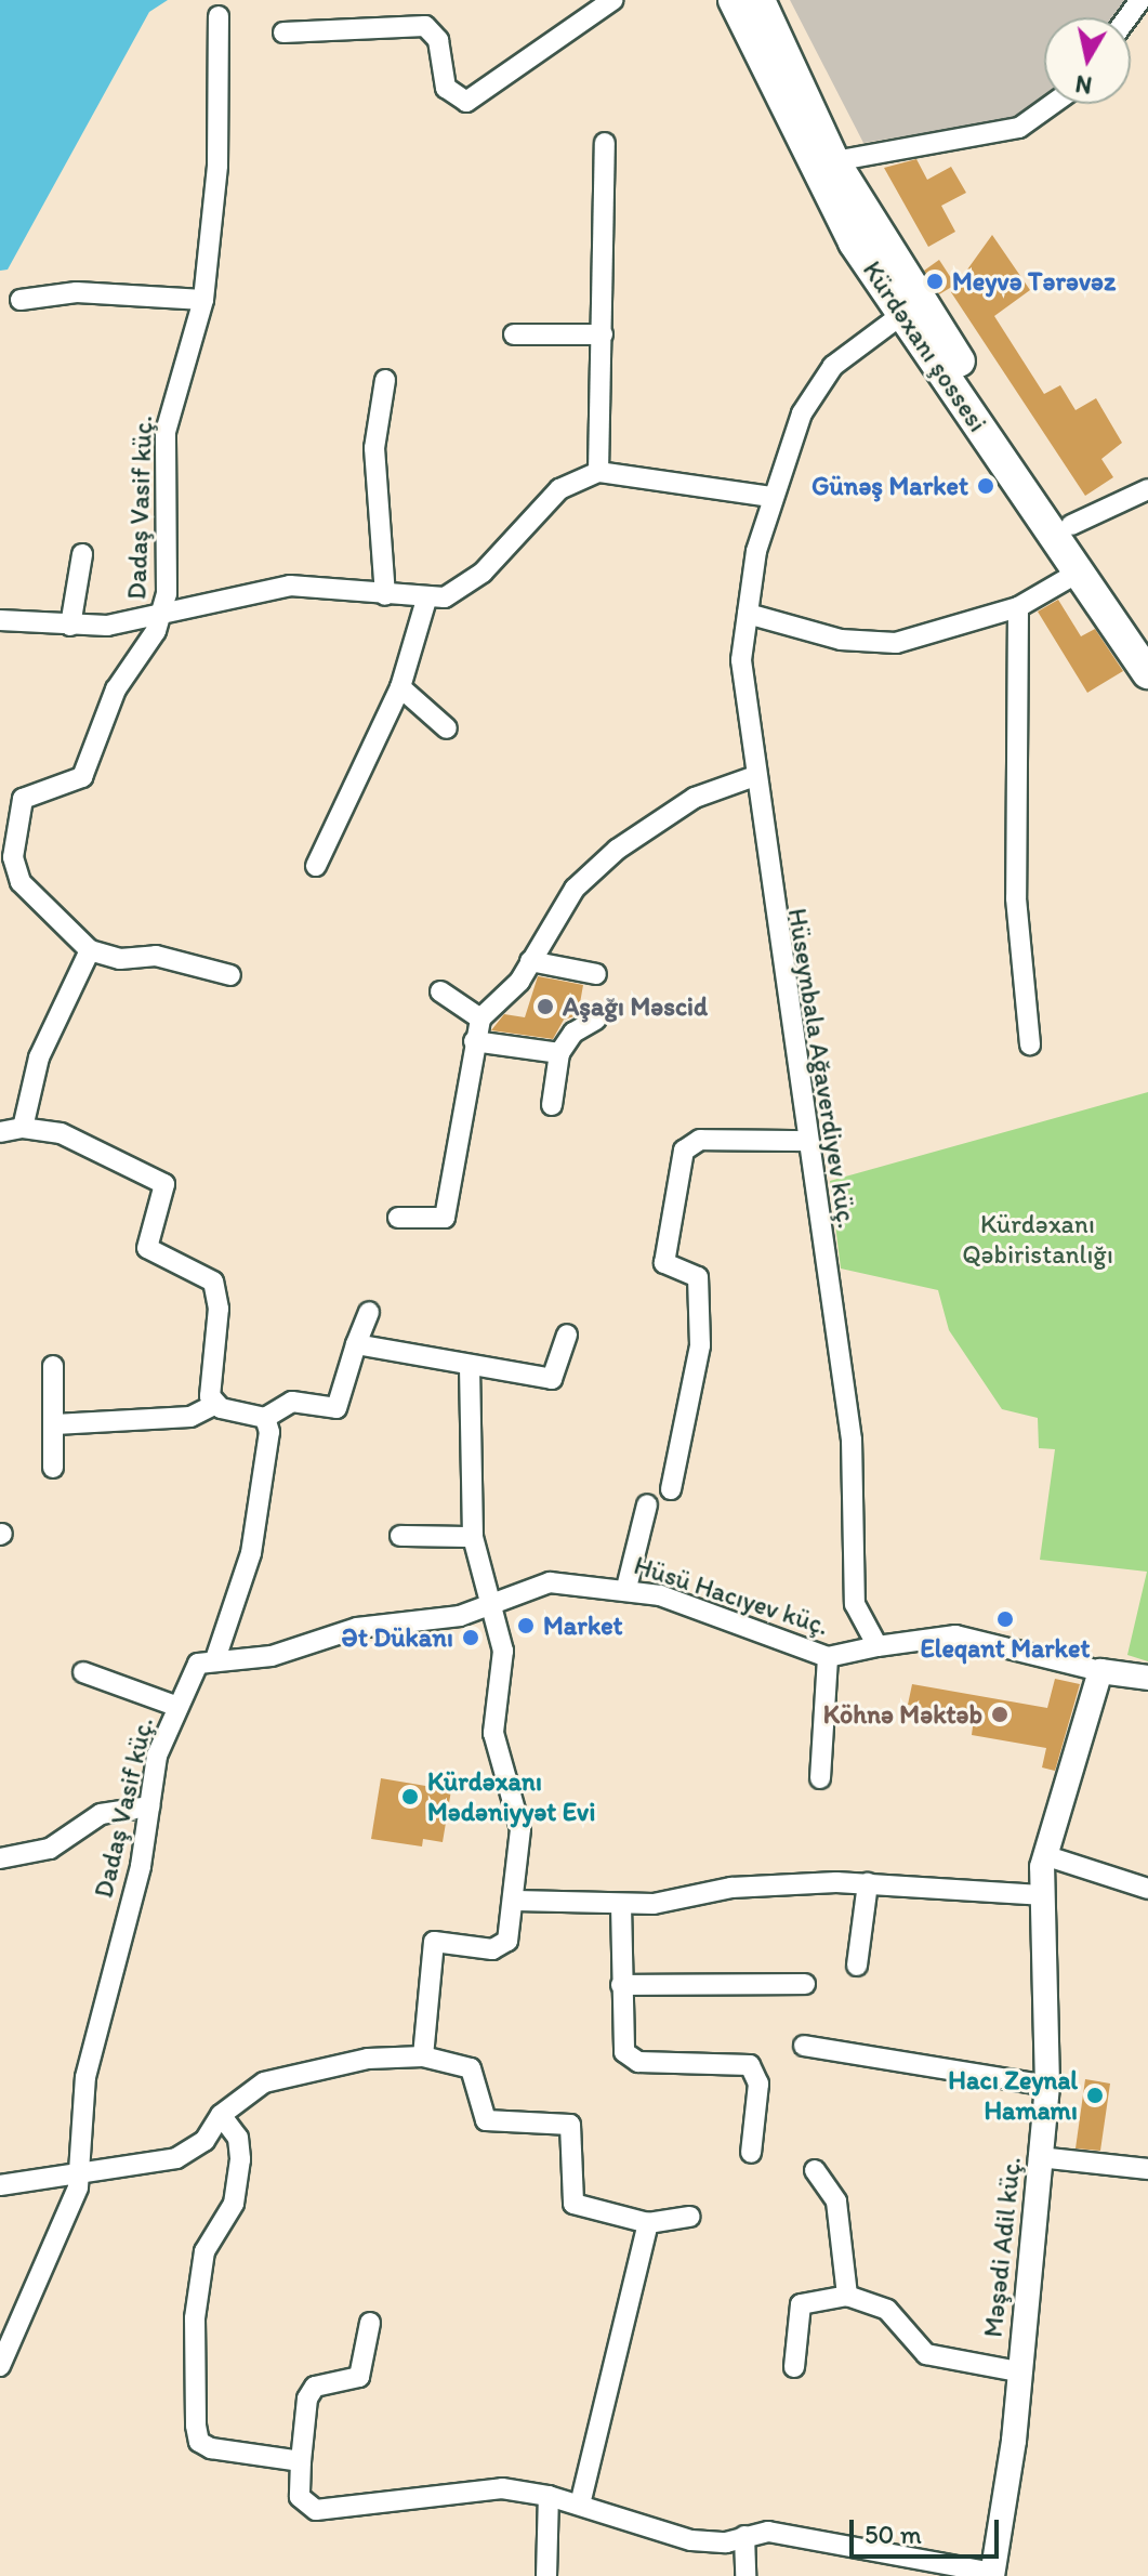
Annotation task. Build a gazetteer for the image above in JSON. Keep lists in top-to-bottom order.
{
  "streets": {
    "main road": ["Kürdəxanı şossesi"],
    "street": [
      "Dadaş Vasif küç.",
      "Hüseynbala Ağaverdiyev küç.",
      "Hüsü Hacıyev küç.",
      "Məşədi Adil küç."
    ]
  },
  "crossings": [
    ["Kürdəxanı şossesi", "Hüseynbala Ağaverdiyev küç."],
    ["Dadaş Vasif küç.", "Hüsü Hacıyev küç."],
    ["Hüseynbala Ağaverdiyev küç.", "Hüsü Hacıyev küç."]
  ],
  "parks": ["Kürdəxanı Qəbiristanlığı"],
  "places": [
    "Meyvə Tərəvəz",
    "Günəş Market",
    "Aşağı Məscid",
    "Eleqant Market",
    "Market",
    "Ət Dükanı",
    "Köhnə Məktəb",
    "Kürdəxanı Mədəniyyət Evi",
    "Hacı Zeynal Hamamı"
  ],
  "scale_bar": "50 m",
  "north": "bottom"
}
